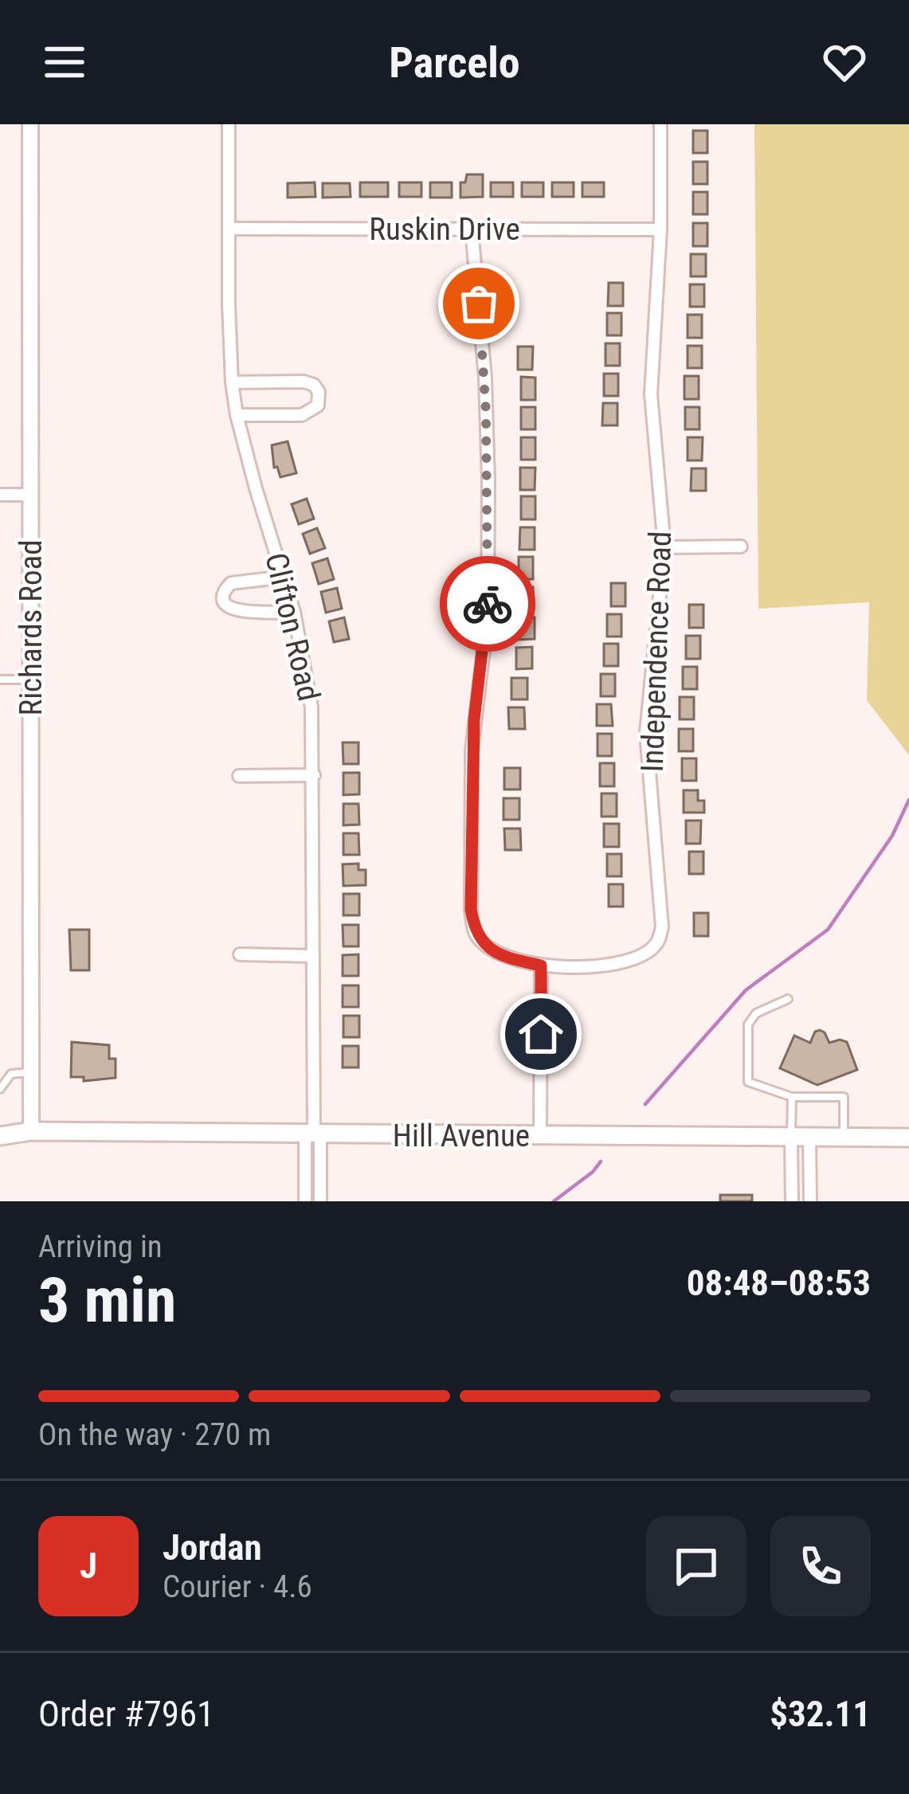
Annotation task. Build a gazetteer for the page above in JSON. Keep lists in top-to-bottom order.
{
  "streets": {
    "main road": ["Hill Avenue"],
    "street": [
      "Ruskin Drive",
      "Clifton Road",
      "Richards Road",
      "Independence Road"
    ]
  },
  "crossings": [
    ["Ruskin Drive", "Clifton Road"],
    ["Ruskin Drive", "Independence Road"],
    ["Clifton Road", "Hill Avenue"],
    ["Richards Road", "Hill Avenue"]
  ],
  "page": {
    "header": "Parcelo",
    "heading": ["3 min", "Arriving in", "08:48–08:53"],
    "panel": [
      "Jordan",
      "Courier · 4.6",
      "Order #7961",
      "$32.11"
    ],
    "bar": "On the way · 270 m",
    "round": "J"
  }
}
